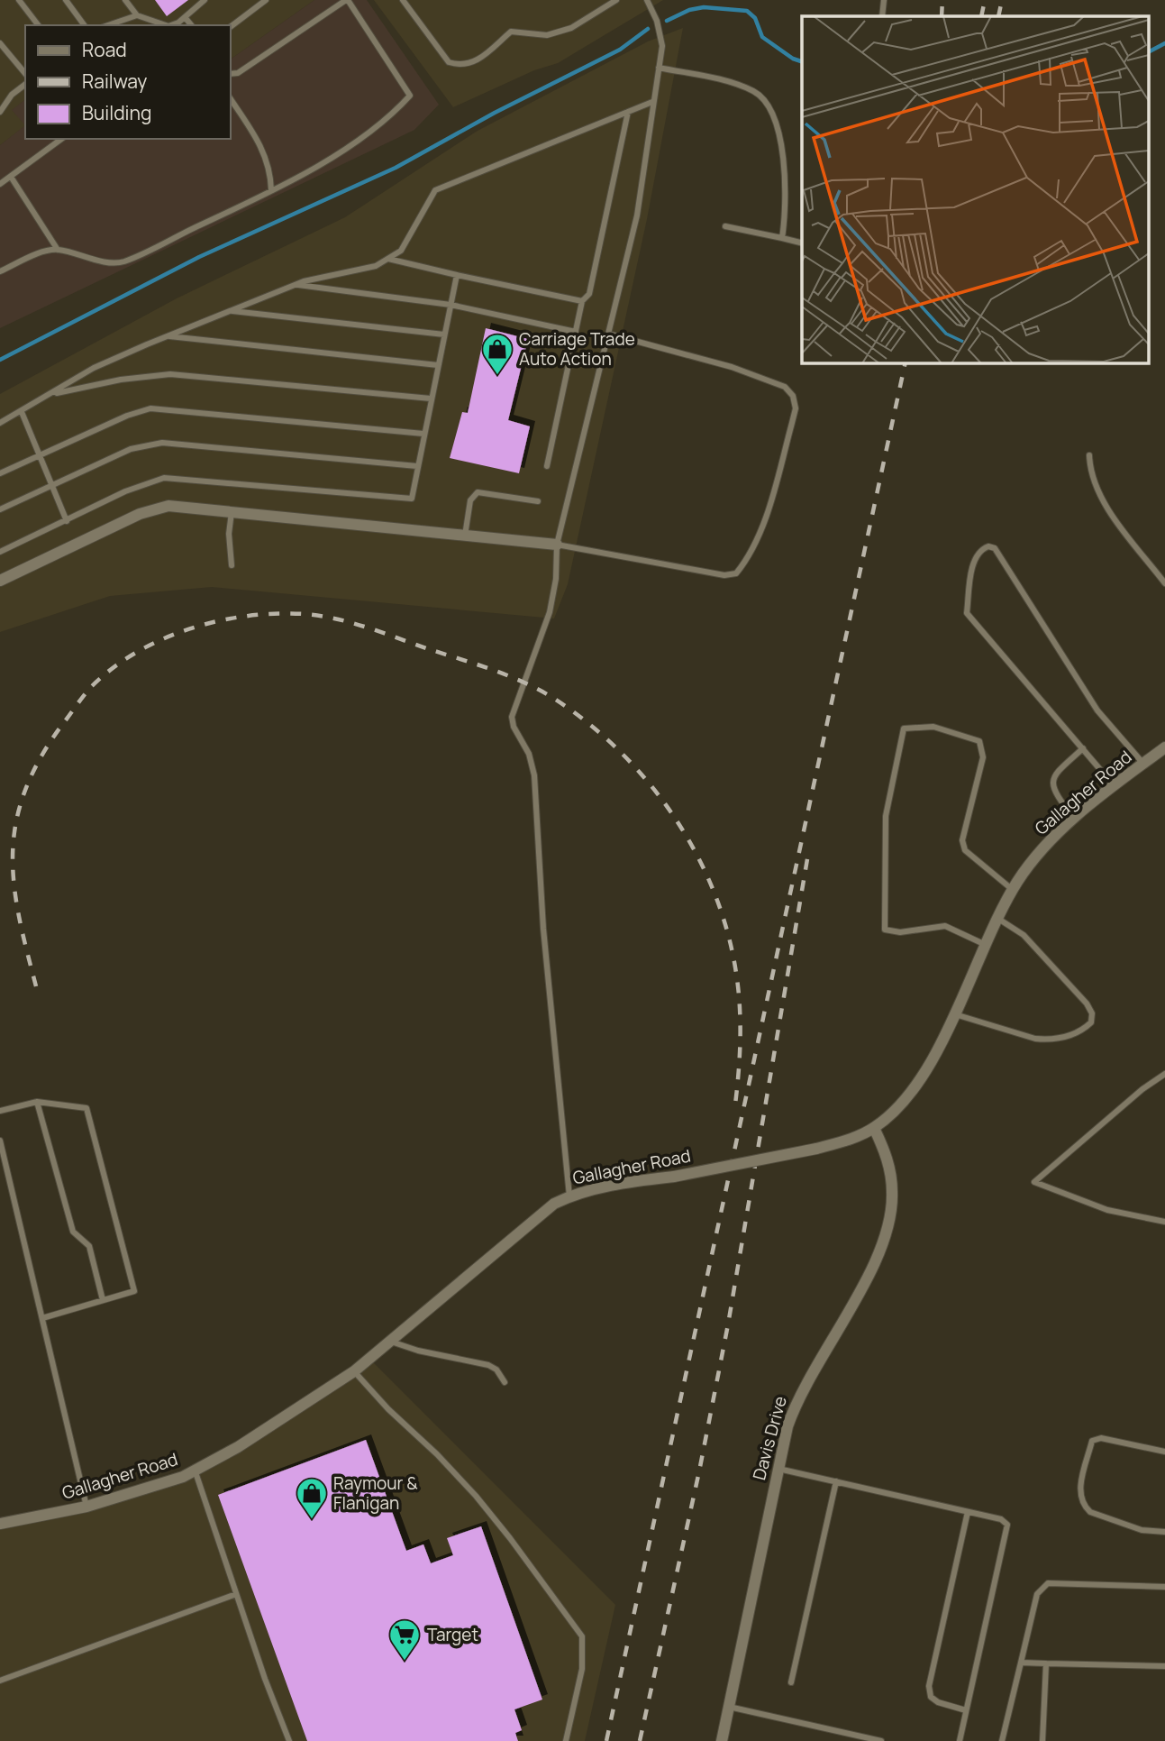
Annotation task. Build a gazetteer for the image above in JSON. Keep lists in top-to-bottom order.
{
  "streets": {
    "street": ["Gallagher Road", "Davis Drive"]
  },
  "crossings": [
    ["Gallagher Road", "Davis Drive"]
  ],
  "places": {
    "shop": ["Carriage Trade Auto Action", "Raymour & Flanigan"],
    "supermarket": ["Target"]
  },
  "legend": ["Road", "Railway", "Building"]
}
